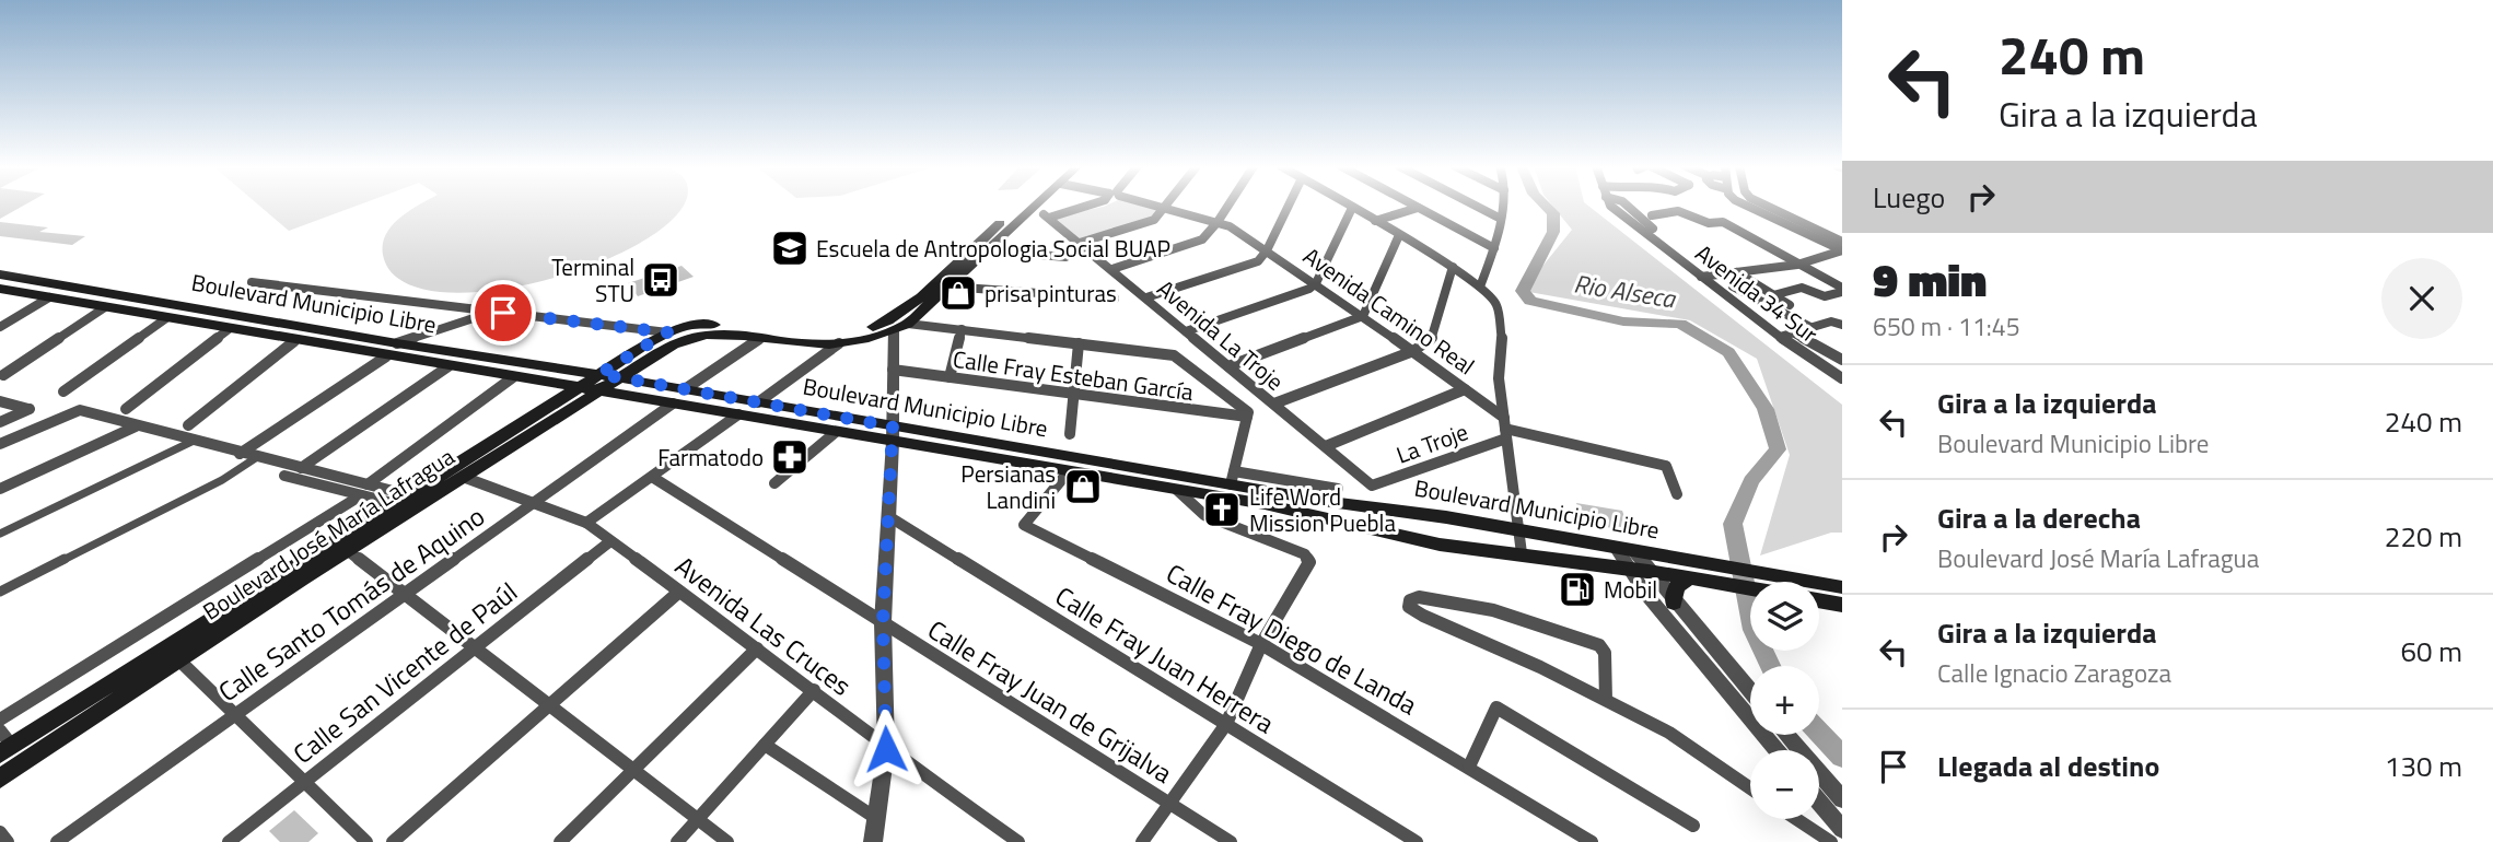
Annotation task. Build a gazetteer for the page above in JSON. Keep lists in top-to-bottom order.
{
  "streets": {
    "main road": ["Boulevard Municipio Libre", "Boulevard José María Lafragua"],
    "street": [
      "Avenida 34 Sur",
      "Avenida Camino Real",
      "Avenida La Troje",
      "Calle Fray Esteban García",
      "La Troje",
      "Calle Santo Tomás de Aquino",
      "Avenida Las Cruces",
      "Calle Fray Diego de Landa",
      "Calle Fray Juan Herrera",
      "Calle San Vicente de Paúl",
      "Calle Fray Juan de Grijalva"
    ]
  },
  "crossings": [
    ["Boulevard Municipio Libre", "Boulevard José María Lafragua"],
    ["Boulevard Municipio Libre", "Calle Santo Tomás de Aquino"],
    ["Boulevard Municipio Libre", "Calle Fray Diego de Landa"],
    ["Avenida Camino Real", "La Troje"],
    ["Avenida La Troje", "La Troje"],
    ["Boulevard José María Lafragua", "Avenida Las Cruces"],
    ["Calle Santo Tomás de Aquino", "Avenida Las Cruces"],
    ["Avenida Las Cruces", "Calle San Vicente de Paúl"]
  ],
  "water": ["Rio Alseca"],
  "places": {
    "school or university": ["Escuela de Antropologia Social BUAP"],
    "bus stop": ["Terminal STU"],
    "shop": ["prisa pinturas", "Persianas Landini"],
    "pharmacy": ["Farmatodo"],
    "church": ["Life Word Mission Puebla"],
    "fuel station": ["Mobil"]
  },
  "page": {
    "turn": ["240 m", "Gira a la izquierda"],
    "then": "Luego",
    "heading": ["9 min", "650 m · 11:45"],
    "list": [
      {
        "name": "Gira a la izquierda",
        "note": "Boulevard Municipio Libre",
        "value": "240 m"
      },
      {
        "name": "Gira a la derecha",
        "note": "Boulevard José María Lafragua",
        "value": "220 m"
      },
      {
        "name": "Gira a la izquierda",
        "note": "Calle Ignacio Zaragoza",
        "value": "60 m"
      },
      {
        "name": "Llegada al destino",
        "value": "130 m"
      }
    ],
    "map_buttons": ["+", "−"]
  }
}
